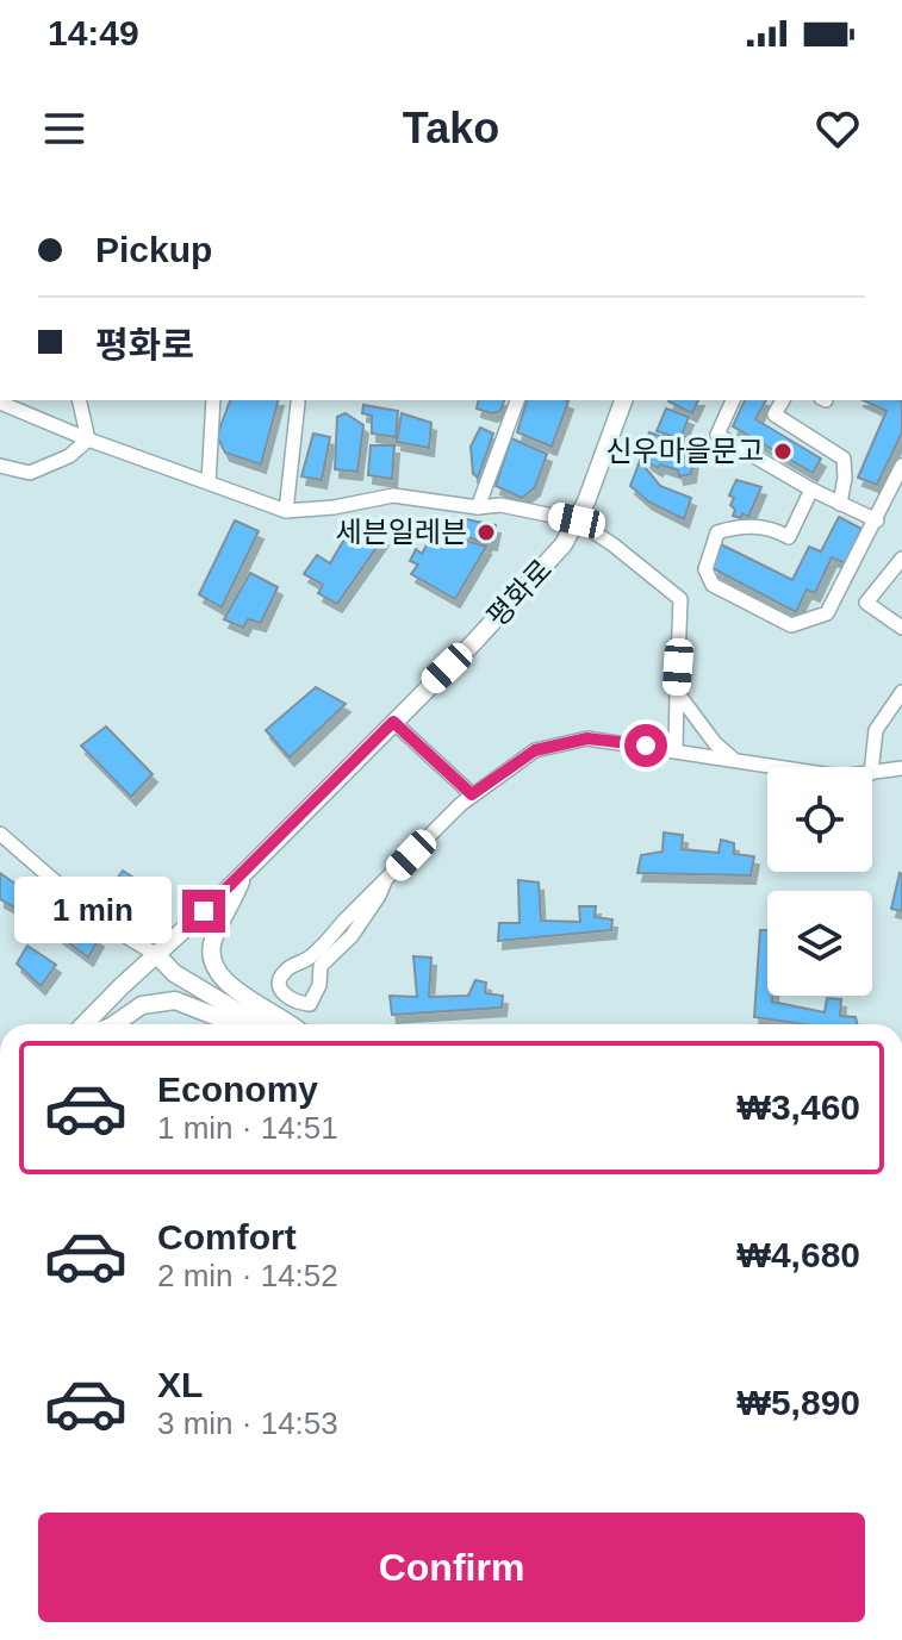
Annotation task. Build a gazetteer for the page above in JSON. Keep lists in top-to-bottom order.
{
  "streets": {
    "main road": ["평화로"]
  },
  "places": ["신우마을문고", "세븐일레븐"],
  "page": {
    "status": "14:49",
    "header": "Tako",
    "banner": ["Pickup", "평화로"],
    "bubble": "1 min",
    "list": [
      {
        "name": "Economy",
        "note": "1 min · 14:51",
        "value": "₩3,460"
      },
      {
        "name": "Comfort",
        "note": "2 min · 14:52",
        "value": "₩4,680"
      },
      {
        "name": "XL",
        "note": "3 min · 14:53",
        "value": "₩5,890"
      }
    ],
    "buttons": "Confirm"
  }
}
